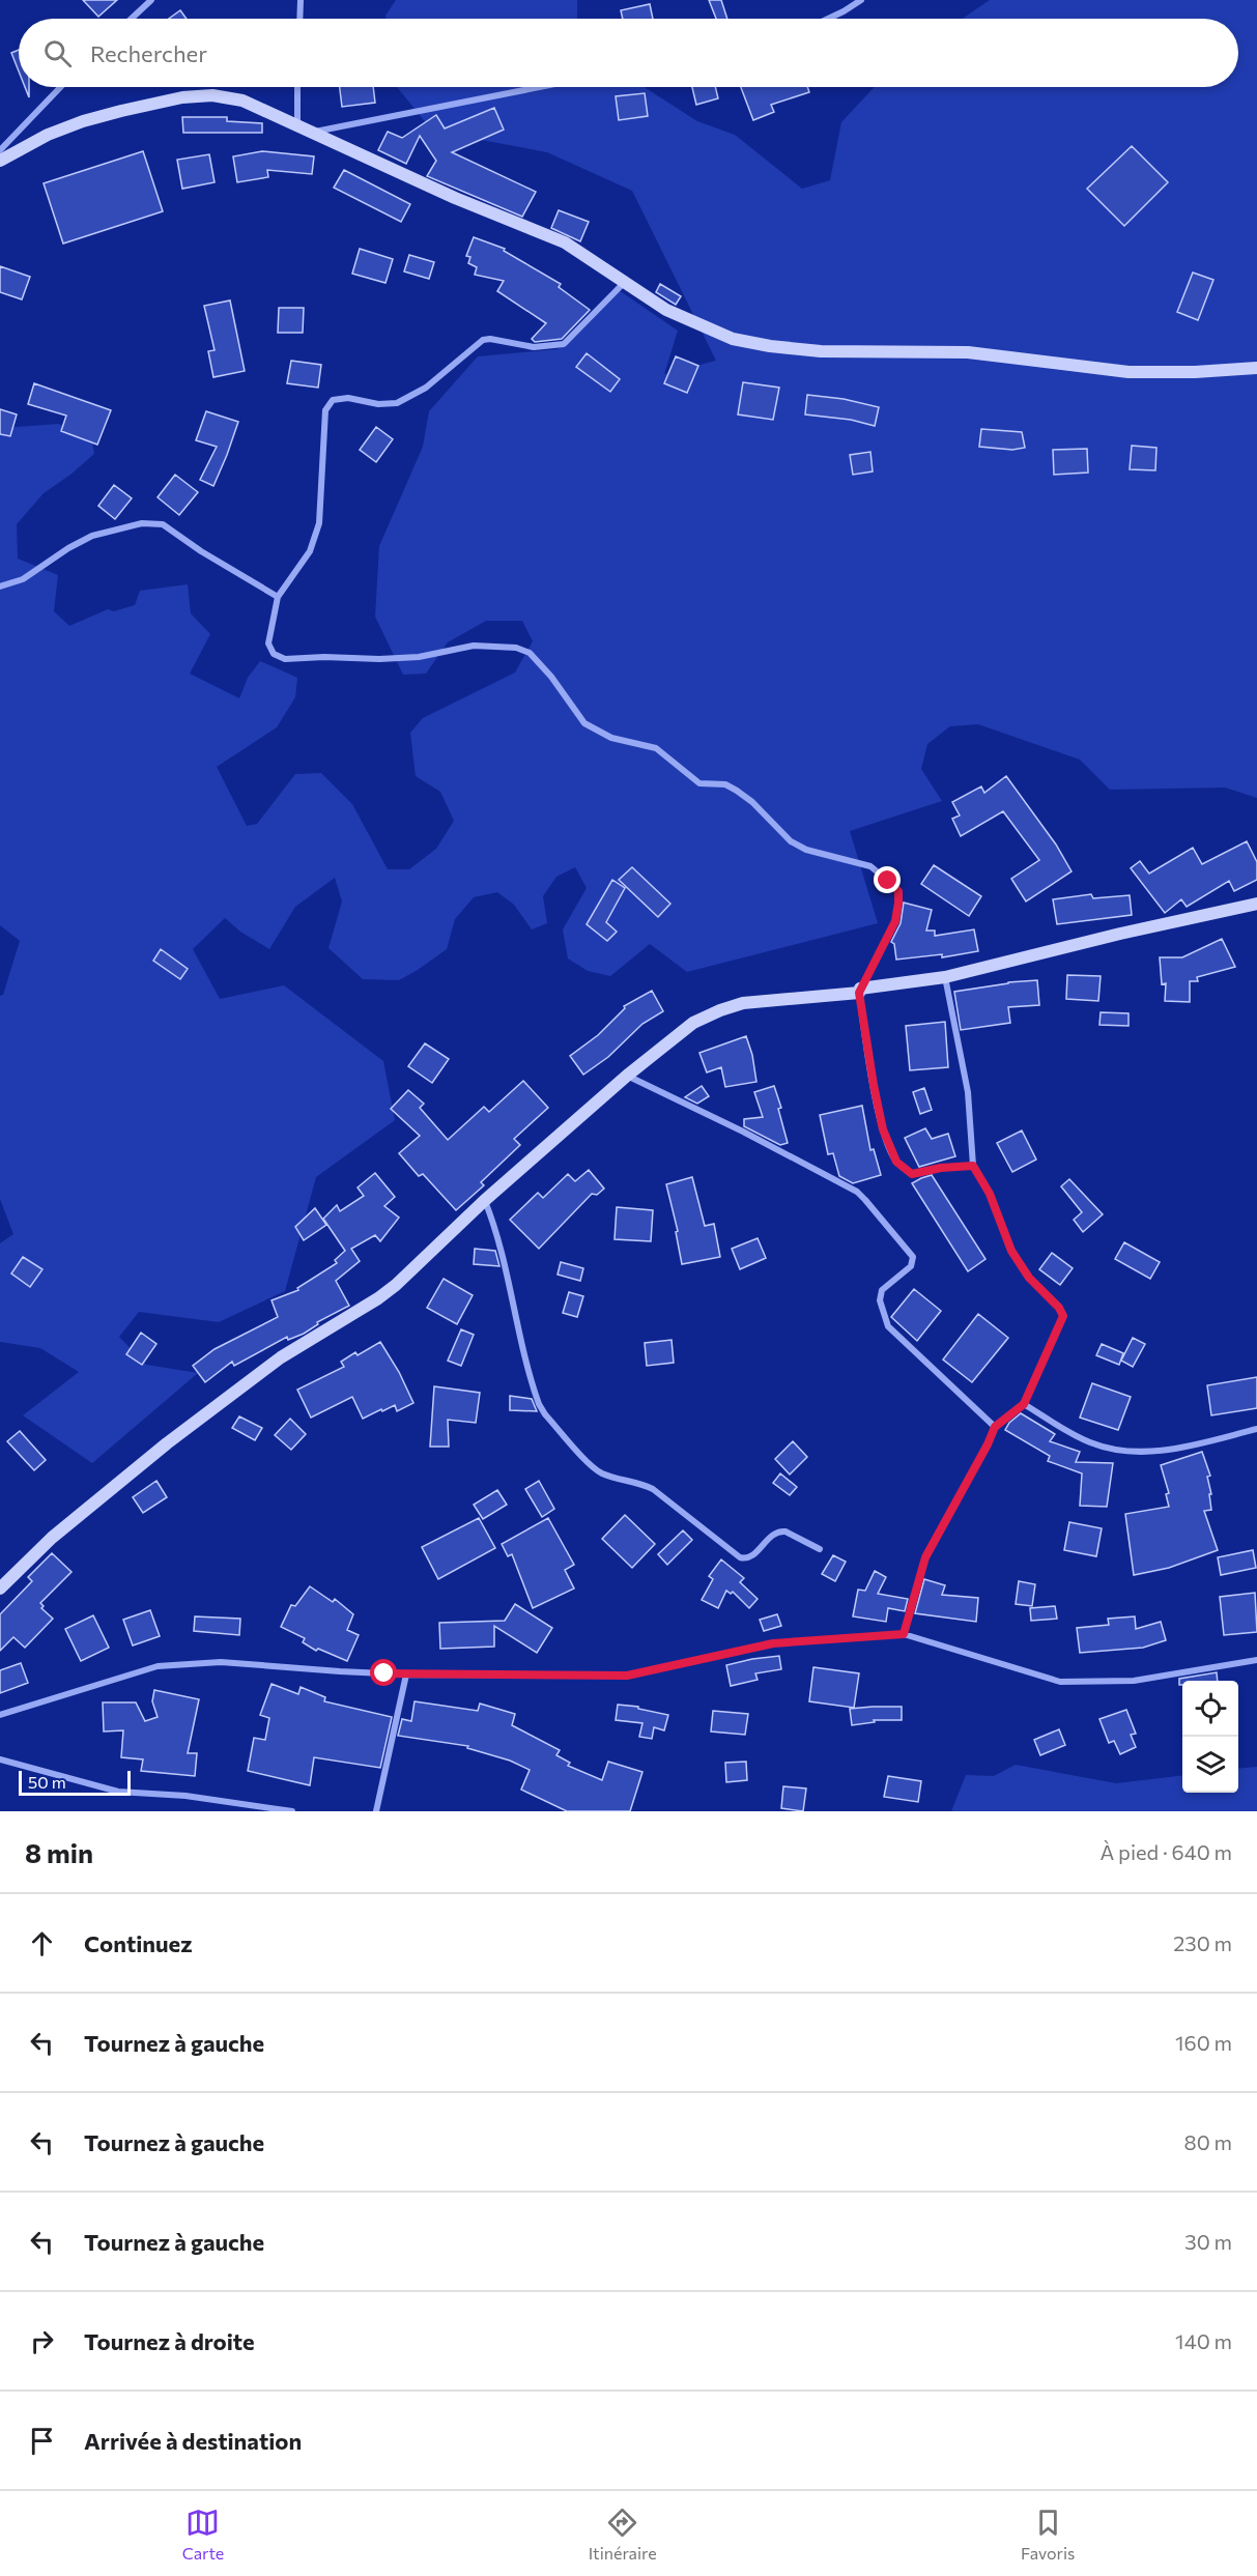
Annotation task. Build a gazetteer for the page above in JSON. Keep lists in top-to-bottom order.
{
  "scale_bar": "50 m",
  "page": {
    "search": "Rechercher",
    "scale": "50 m",
    "heading": ["8 min", "À pied · 640 m"],
    "list": [
      ["Continuez", "230 m"],
      ["Tournez à gauche", "160 m"],
      ["Tournez à gauche", "80 m"],
      ["Tournez à gauche", "30 m"],
      ["Tournez à droite", "140 m"],
      "Arrivée à destination"
    ],
    "nav": ["Carte", "Itinéraire", "Favoris"]
  }
}
